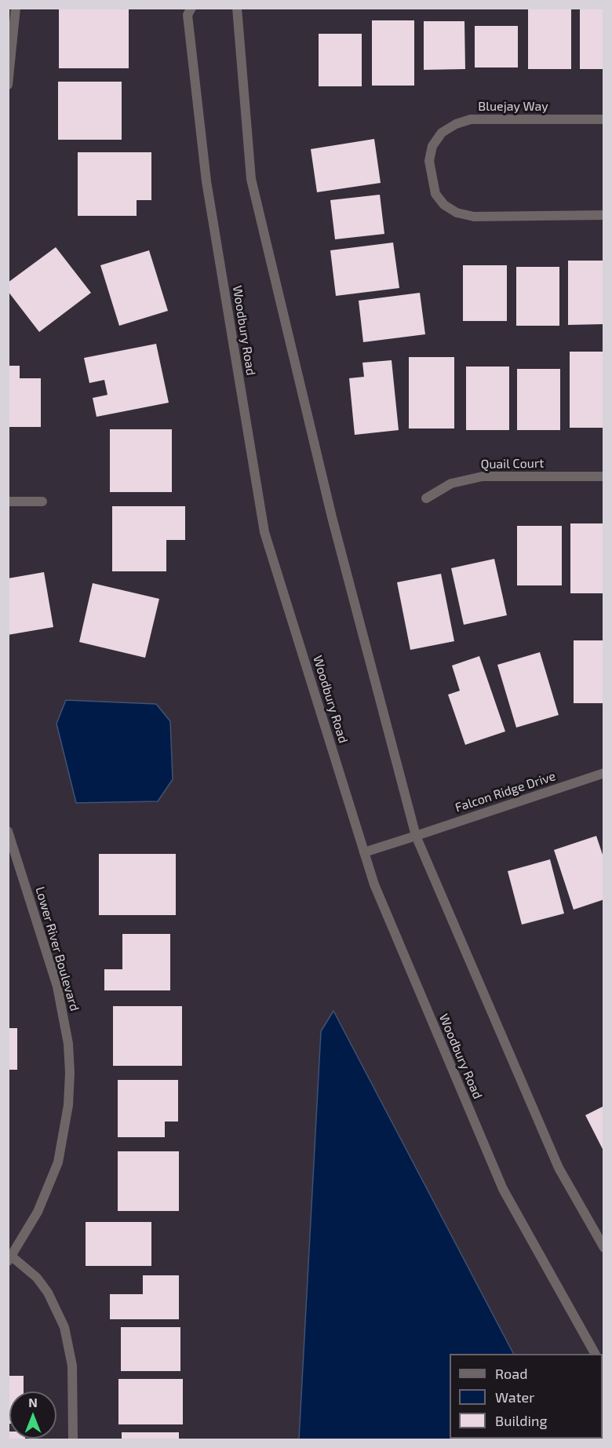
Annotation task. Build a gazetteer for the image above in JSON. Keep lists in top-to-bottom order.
{
  "streets": {
    "street": [
      "Bluejay Way",
      "Woodbury Road",
      "Quail Court",
      "Falcon Ridge Drive",
      "Lower River Boulevard"
    ]
  },
  "crossings": [
    ["Woodbury Road", "Falcon Ridge Drive"]
  ],
  "legend": ["Road", "Water", "Building"],
  "north": "top"
}
